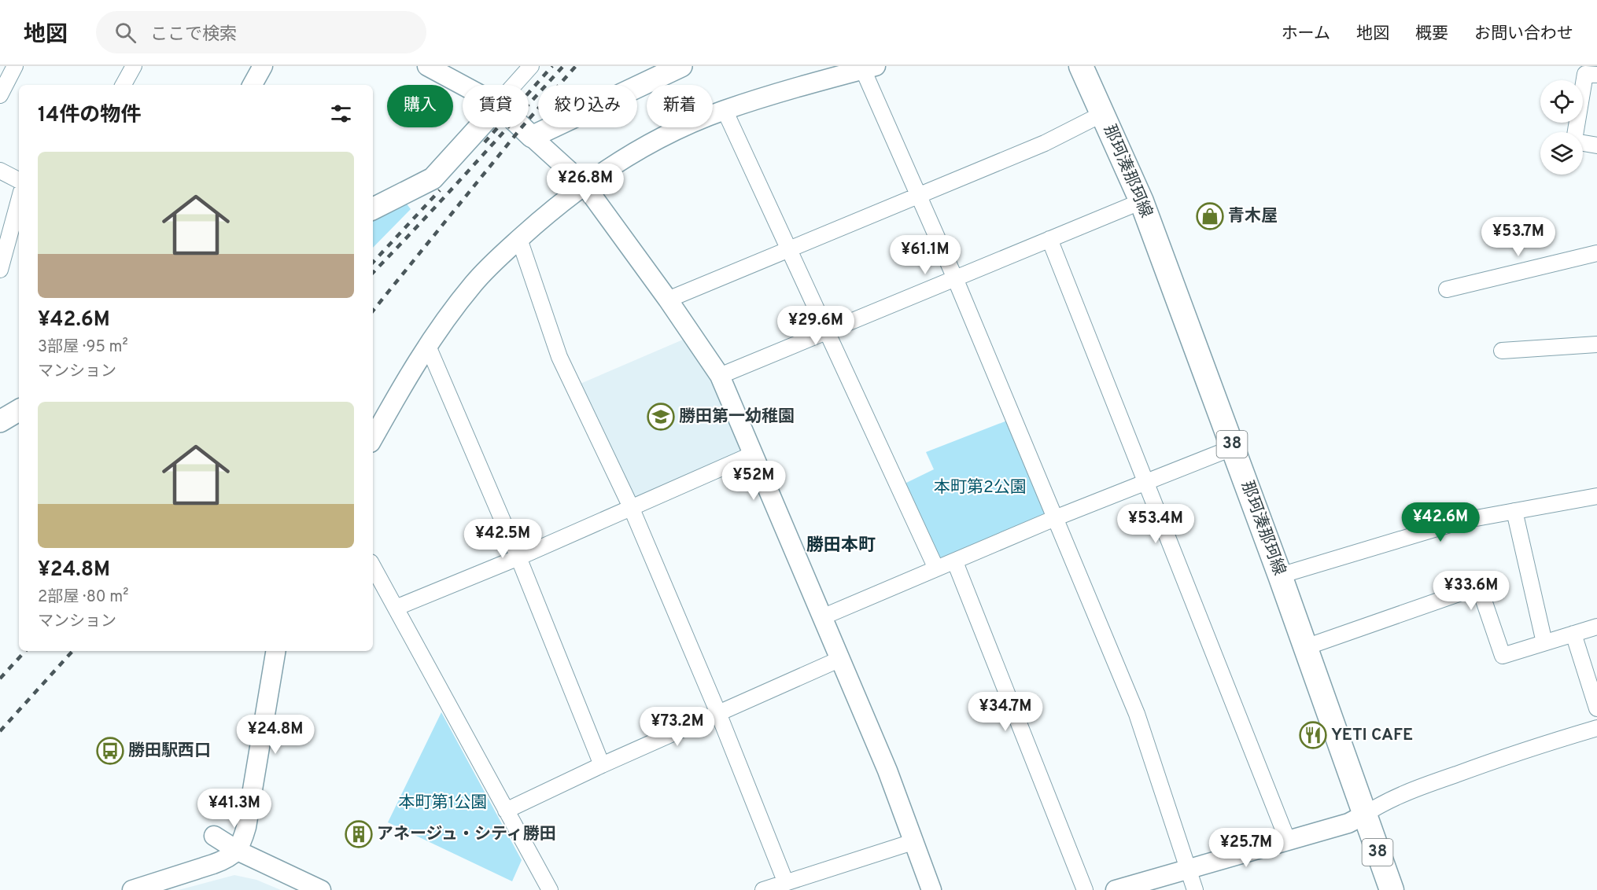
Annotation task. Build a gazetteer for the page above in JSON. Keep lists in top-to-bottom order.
{
  "streets": {
    "main road": ["那珂湊那珂線", "38"]
  },
  "districts": ["勝田本町"],
  "parks": ["本町第2公園", "本町第1公園"],
  "places": {
    "shop": ["青木屋"],
    "school or university": ["勝田第一幼稚園"],
    "restaurant": ["YETI CAFE"],
    "bus stop": ["勝田駅西口"],
    "building": ["アネージュ・シティ勝田"]
  },
  "page": {
    "header": "地図",
    "search": "ここで検索",
    "nav": [
      "ホーム",
      "地図",
      "概要",
      "お問い合わせ"
    ],
    "chip": [
      "購入",
      "賃貸",
      "絞り込み",
      "新着"
    ],
    "heading": "14件の物件",
    "list": [
      {
        "name": "¥42.6M",
        "note": "3部屋 · 95 m² · マンション"
      },
      {
        "name": "¥24.8M",
        "note": "2部屋 · 80 m² · マンション"
      }
    ],
    "price": [
      "¥26.8M",
      "¥53.7M",
      "¥61.1M",
      "¥29.6M",
      "¥52M",
      "¥42.6M",
      "¥53.4M",
      "¥42.5M",
      "¥33.6M",
      "¥34.7M",
      "¥73.2M",
      "¥24.8M",
      "¥41.3M",
      "¥25.7M"
    ]
  }
}
